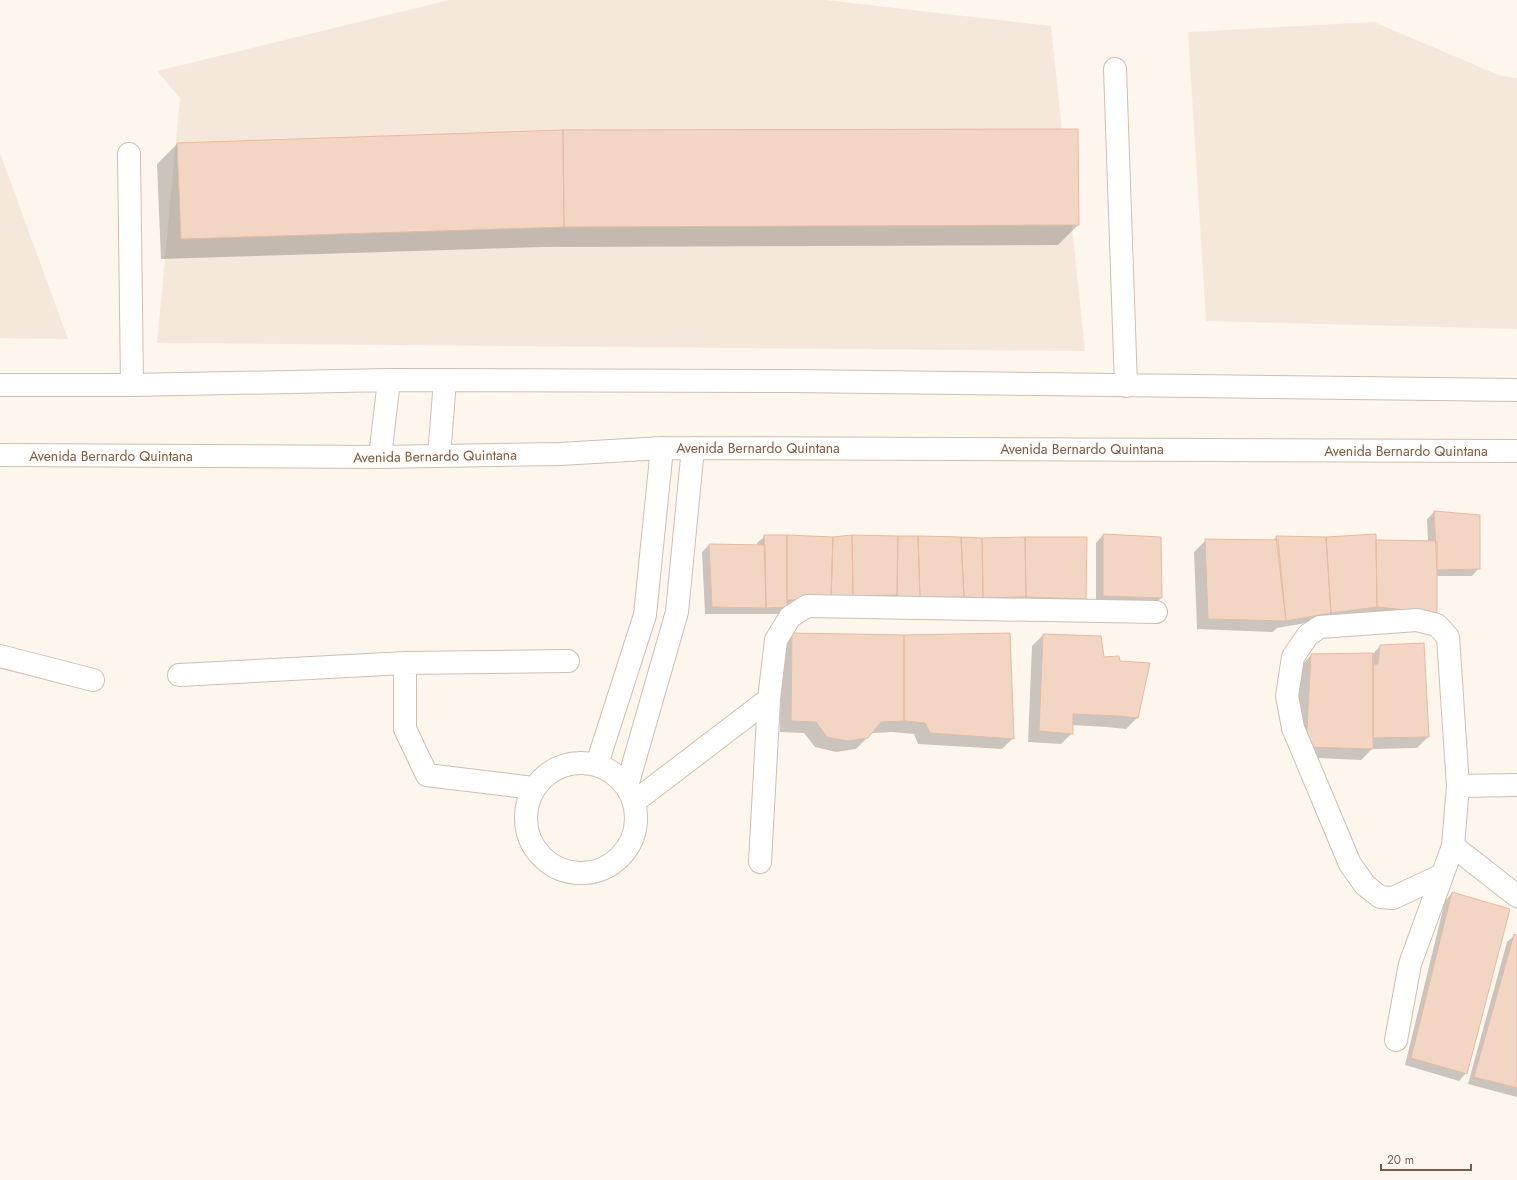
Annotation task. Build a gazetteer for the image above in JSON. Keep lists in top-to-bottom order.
{
  "streets": {
    "street": ["Avenida Bernardo Quintana"]
  },
  "scale_bar": "20 m"
}
